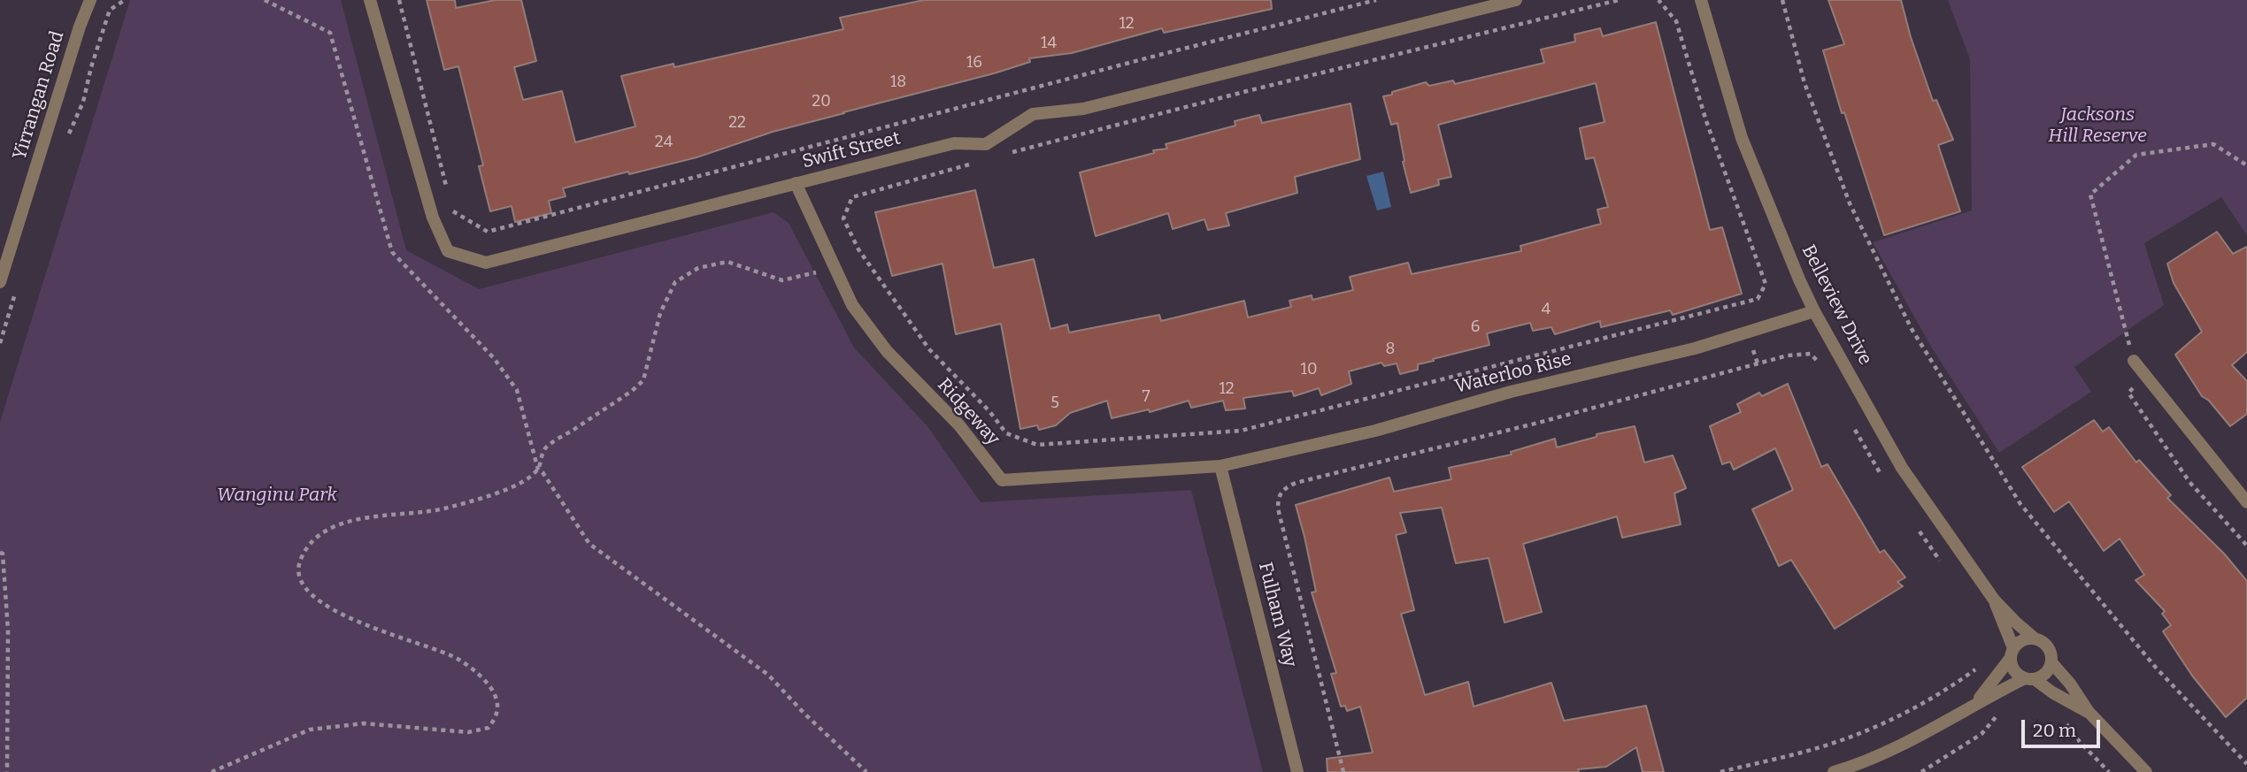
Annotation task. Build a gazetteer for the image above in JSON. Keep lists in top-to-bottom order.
{
  "streets": {
    "street": [
      "Yirrangan Road",
      "Swift Street",
      "Belleview Drive",
      "Waterloo Rise",
      "Ridgeway",
      "Fulham Way"
    ]
  },
  "crossings": [
    ["Swift Street", "Ridgeway"],
    ["Belleview Drive", "Waterloo Rise"],
    ["Waterloo Rise", "Ridgeway"],
    ["Waterloo Rise", "Fulham Way"],
    ["Ridgeway", "Fulham Way"]
  ],
  "parks": ["Jacksons Hill Reserve", "Wanginu Park"],
  "house_numbers": [
    "12",
    "14",
    "16",
    "18",
    "20",
    "22",
    "24",
    "4",
    "6",
    "8",
    "10",
    "12",
    "7",
    "5"
  ],
  "scale_bar": "20 m"
}
